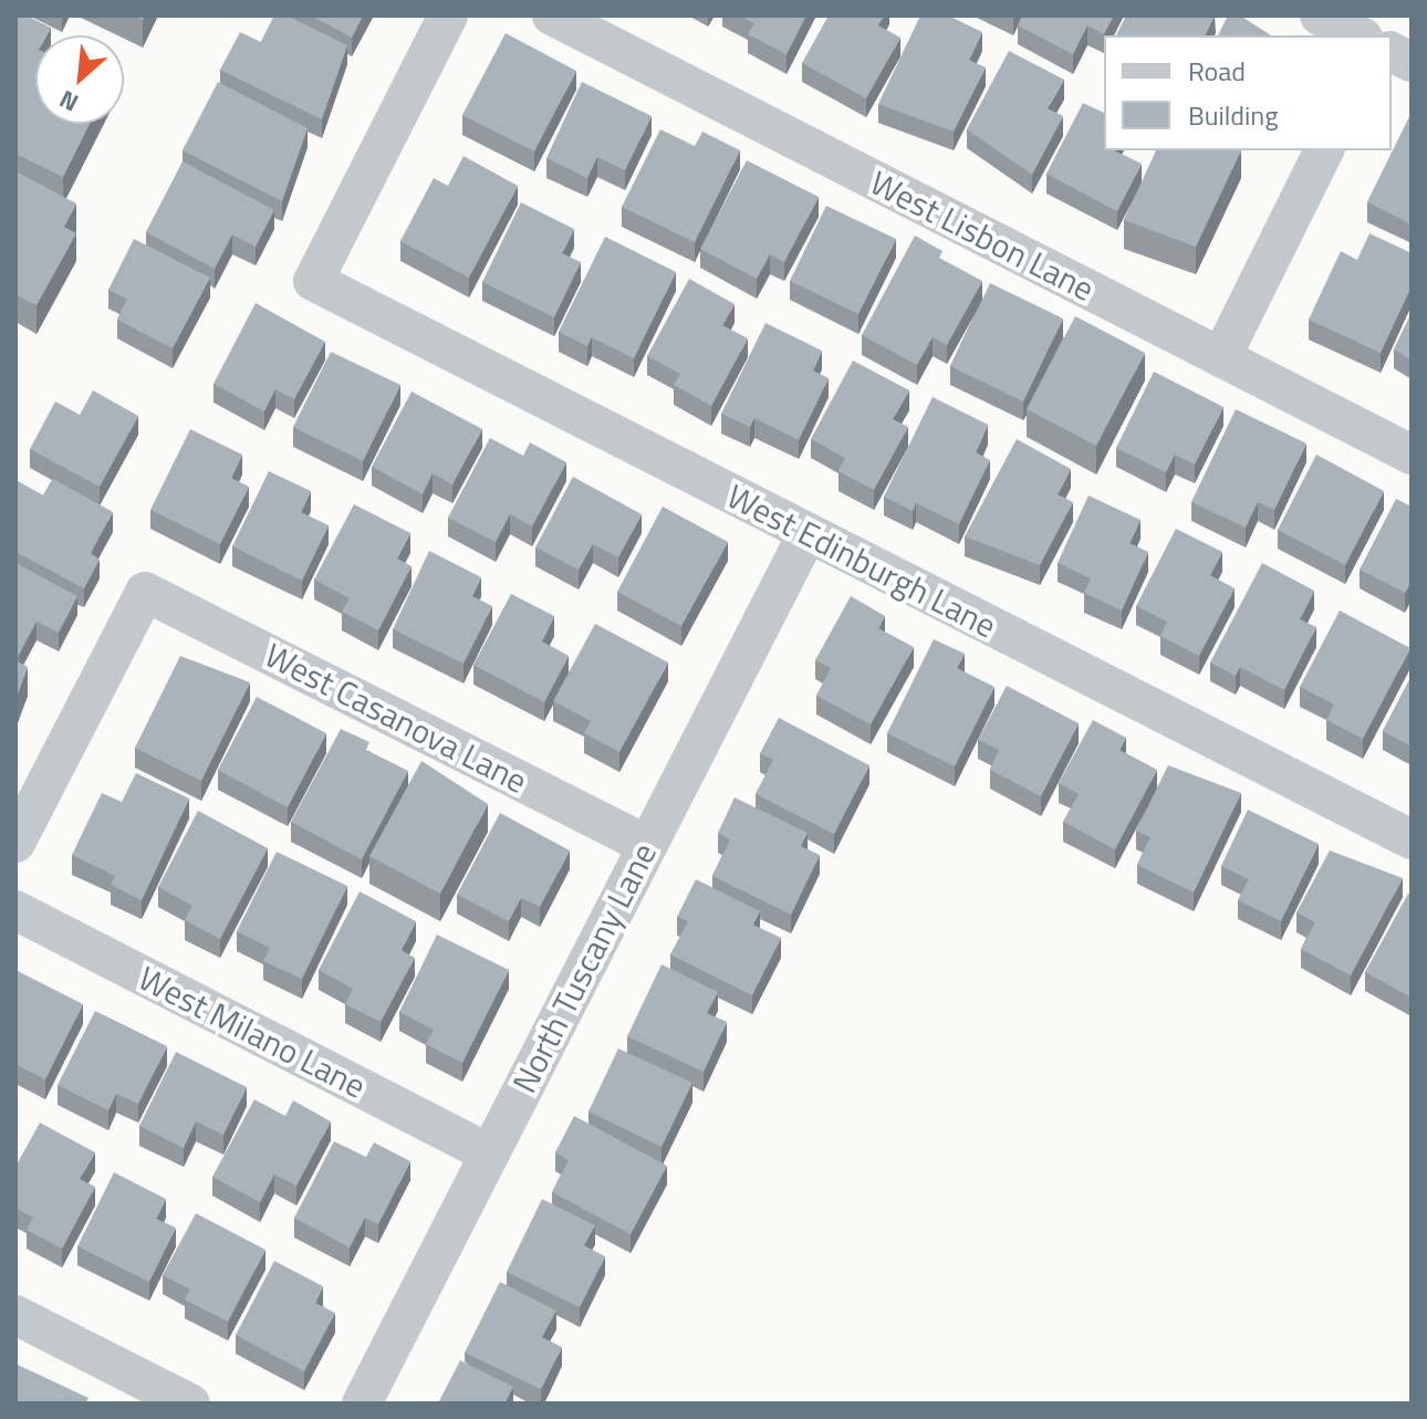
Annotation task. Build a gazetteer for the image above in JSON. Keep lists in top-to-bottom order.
{
  "streets": {
    "street": [
      "West Lisbon Lane",
      "West Edinburgh Lane",
      "West Casanova Lane",
      "North Tuscany Lane",
      "West Milano Lane"
    ]
  },
  "crossings": [
    ["West Edinburgh Lane", "North Tuscany Lane"],
    ["West Casanova Lane", "North Tuscany Lane"],
    ["North Tuscany Lane", "West Milano Lane"]
  ],
  "legend": ["Road", "Building"],
  "north": "bottom left"
}
